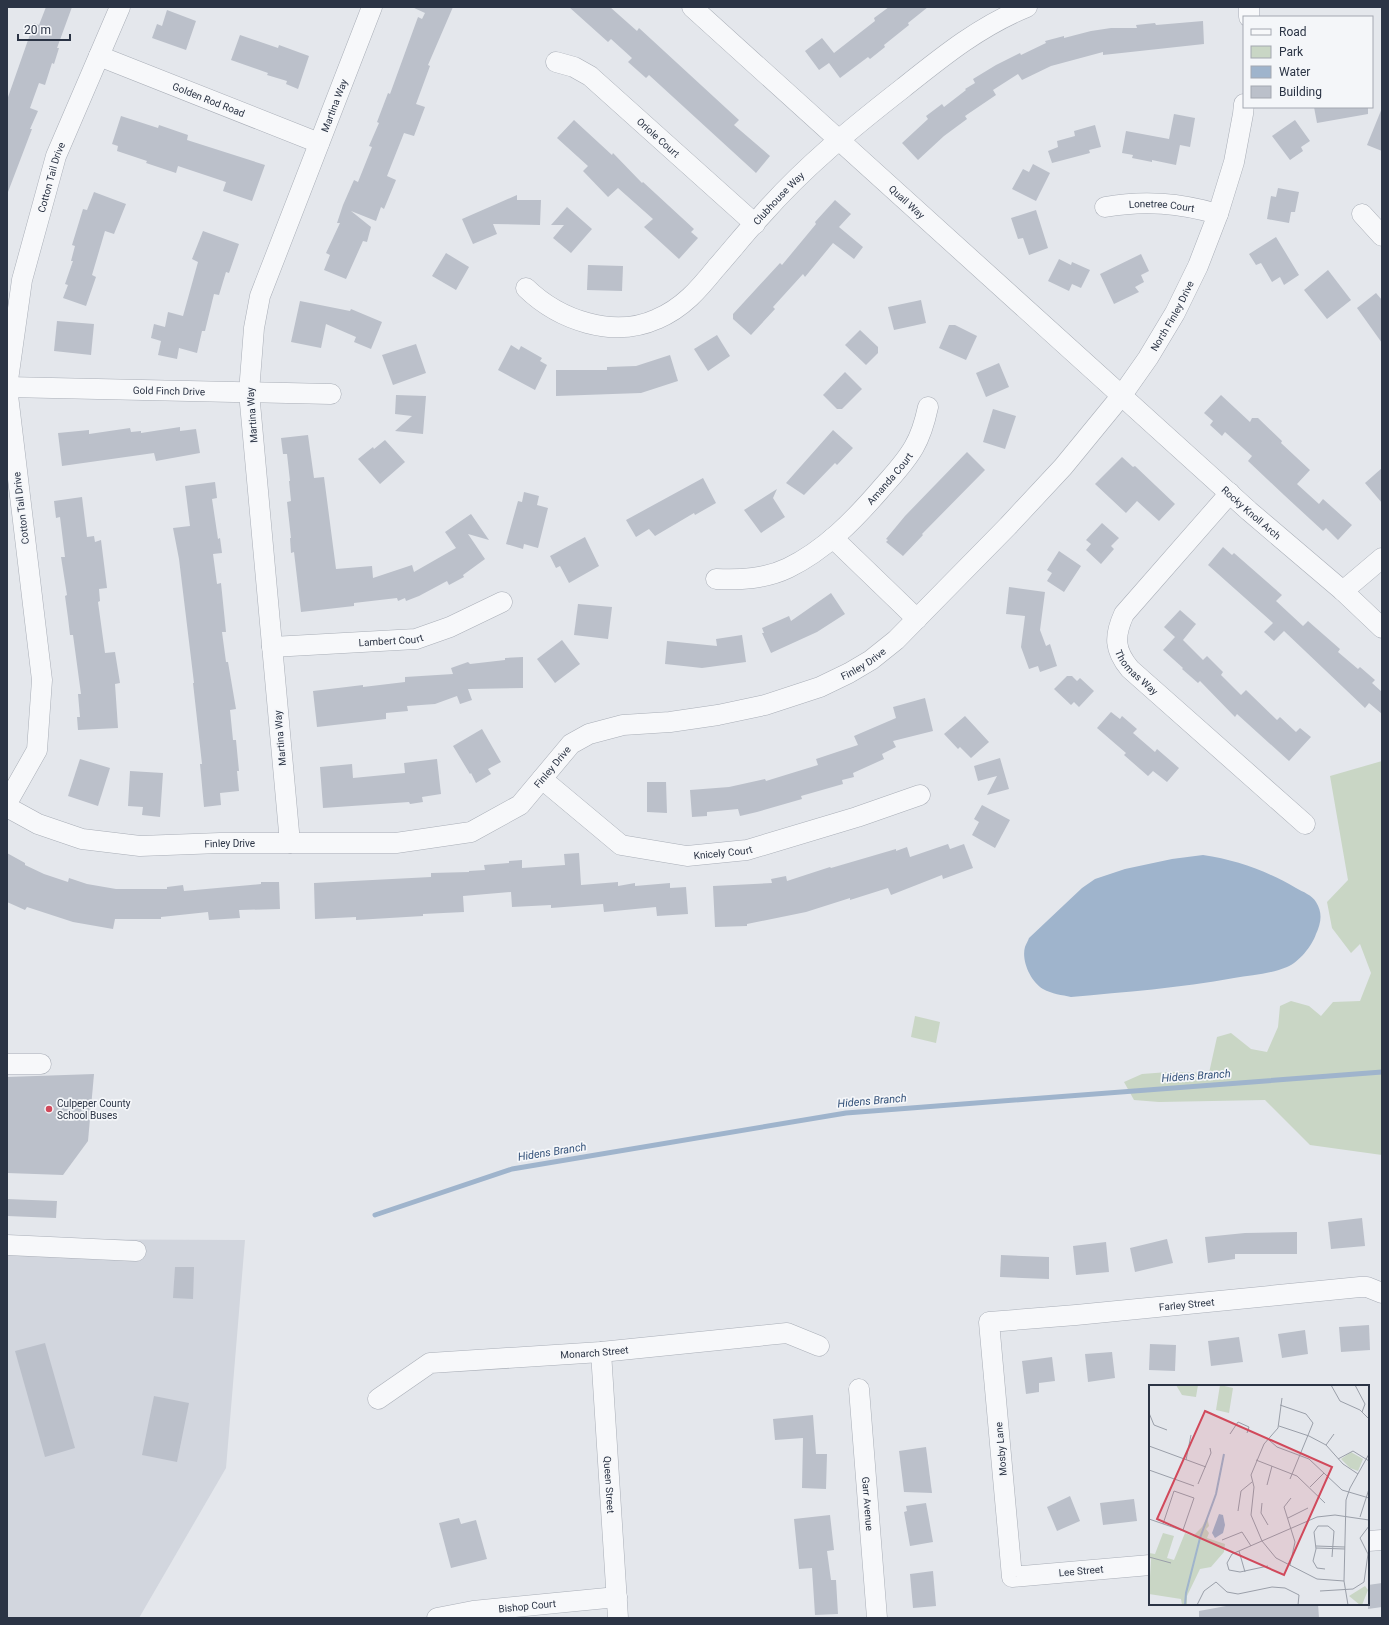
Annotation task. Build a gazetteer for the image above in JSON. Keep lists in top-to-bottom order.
{
  "streets": {
    "street": [
      "Golden Rod Road",
      "Martina Way",
      "Oriole Court",
      "Cotton Tail Drive",
      "Clubhouse Way",
      "Quail Way",
      "Lonetree Court",
      "North Finley Drive",
      "Gold Finch Drive",
      "Amanda Court",
      "Rocky Knoll Arch",
      "Lambert Court",
      "Finley Drive",
      "Thomas Way",
      "Knicely Court",
      "Farley Street",
      "Monarch Street",
      "Mosby Lane",
      "Queen Street",
      "Garr Avenue",
      "Lee Street",
      "Bishop Court"
    ]
  },
  "crossings": [
    ["Golden Rod Road", "Martina Way"],
    ["Golden Rod Road", "Cotton Tail Drive"],
    ["Martina Way", "Gold Finch Drive"],
    ["Martina Way", "Lambert Court"],
    ["Martina Way", "Finley Drive"],
    ["Oriole Court", "Clubhouse Way"],
    ["Cotton Tail Drive", "Gold Finch Drive"],
    ["Clubhouse Way", "Quail Way"],
    ["Quail Way", "North Finley Drive"],
    ["Quail Way", "Rocky Knoll Arch"],
    ["Lonetree Court", "North Finley Drive"],
    ["North Finley Drive", "Rocky Knoll Arch"],
    ["North Finley Drive", "Finley Drive"],
    ["Rocky Knoll Arch", "Thomas Way"],
    ["Finley Drive", "Knicely Court"],
    ["Farley Street", "Mosby Lane"],
    ["Monarch Street", "Queen Street"],
    ["Mosby Lane", "Lee Street"],
    ["Queen Street", "Bishop Court"]
  ],
  "water": ["Hidens Branch"],
  "places": ["Culpeper County School Buses"],
  "legend": [
    "Road",
    "Park",
    "Water",
    "Building"
  ],
  "scale_bar": "20 m"
}
